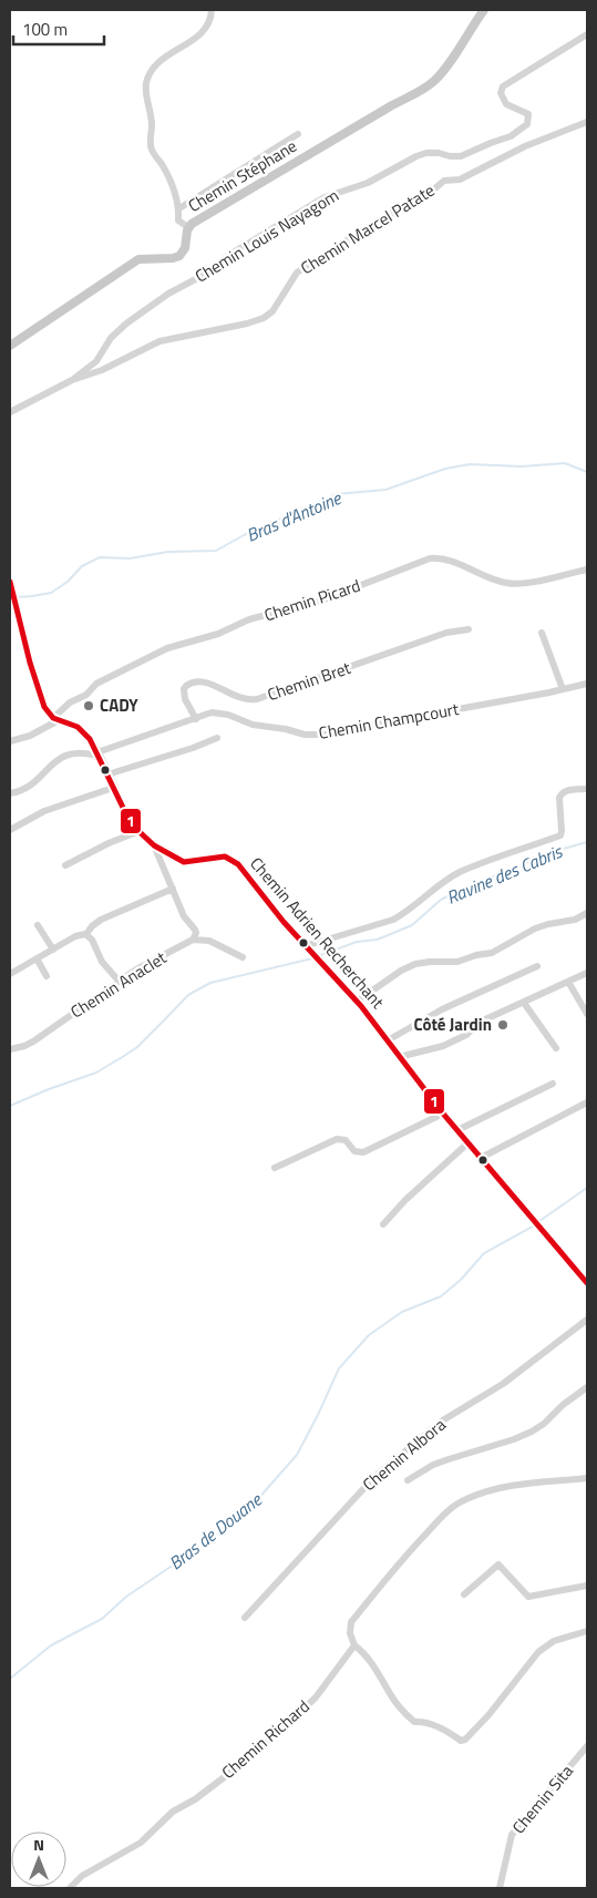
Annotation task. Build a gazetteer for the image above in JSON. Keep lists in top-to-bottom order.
{
  "streets": {
    "main road": ["Chemin Stéphane", "Chemin Adrien Recherchant"],
    "street": [
      "Chemin Marcel Patate",
      "Chemin Louis Nayagom",
      "Chemin Picard",
      "Chemin Bret",
      "Chemin Champcourt",
      "Chemin Anaclet",
      "Chemin Albora",
      "Chemin Richard",
      "Chemin Sita"
    ]
  },
  "crossings": [
    ["Chemin Marcel Patate", "Chemin Louis Nayagom"],
    ["Chemin Picard", "Chemin Adrien Recherchant"],
    ["Chemin Bret", "Chemin Champcourt"],
    ["Chemin Champcourt", "Chemin Adrien Recherchant"]
  ],
  "water": ["Bras d'Antoine", "Ravine des Cabris", "Bras de Douane"],
  "places": ["CADY", "Côté Jardin"],
  "lines": ["transit line 1"],
  "scale_bar": "100 m",
  "north": "top"
}
